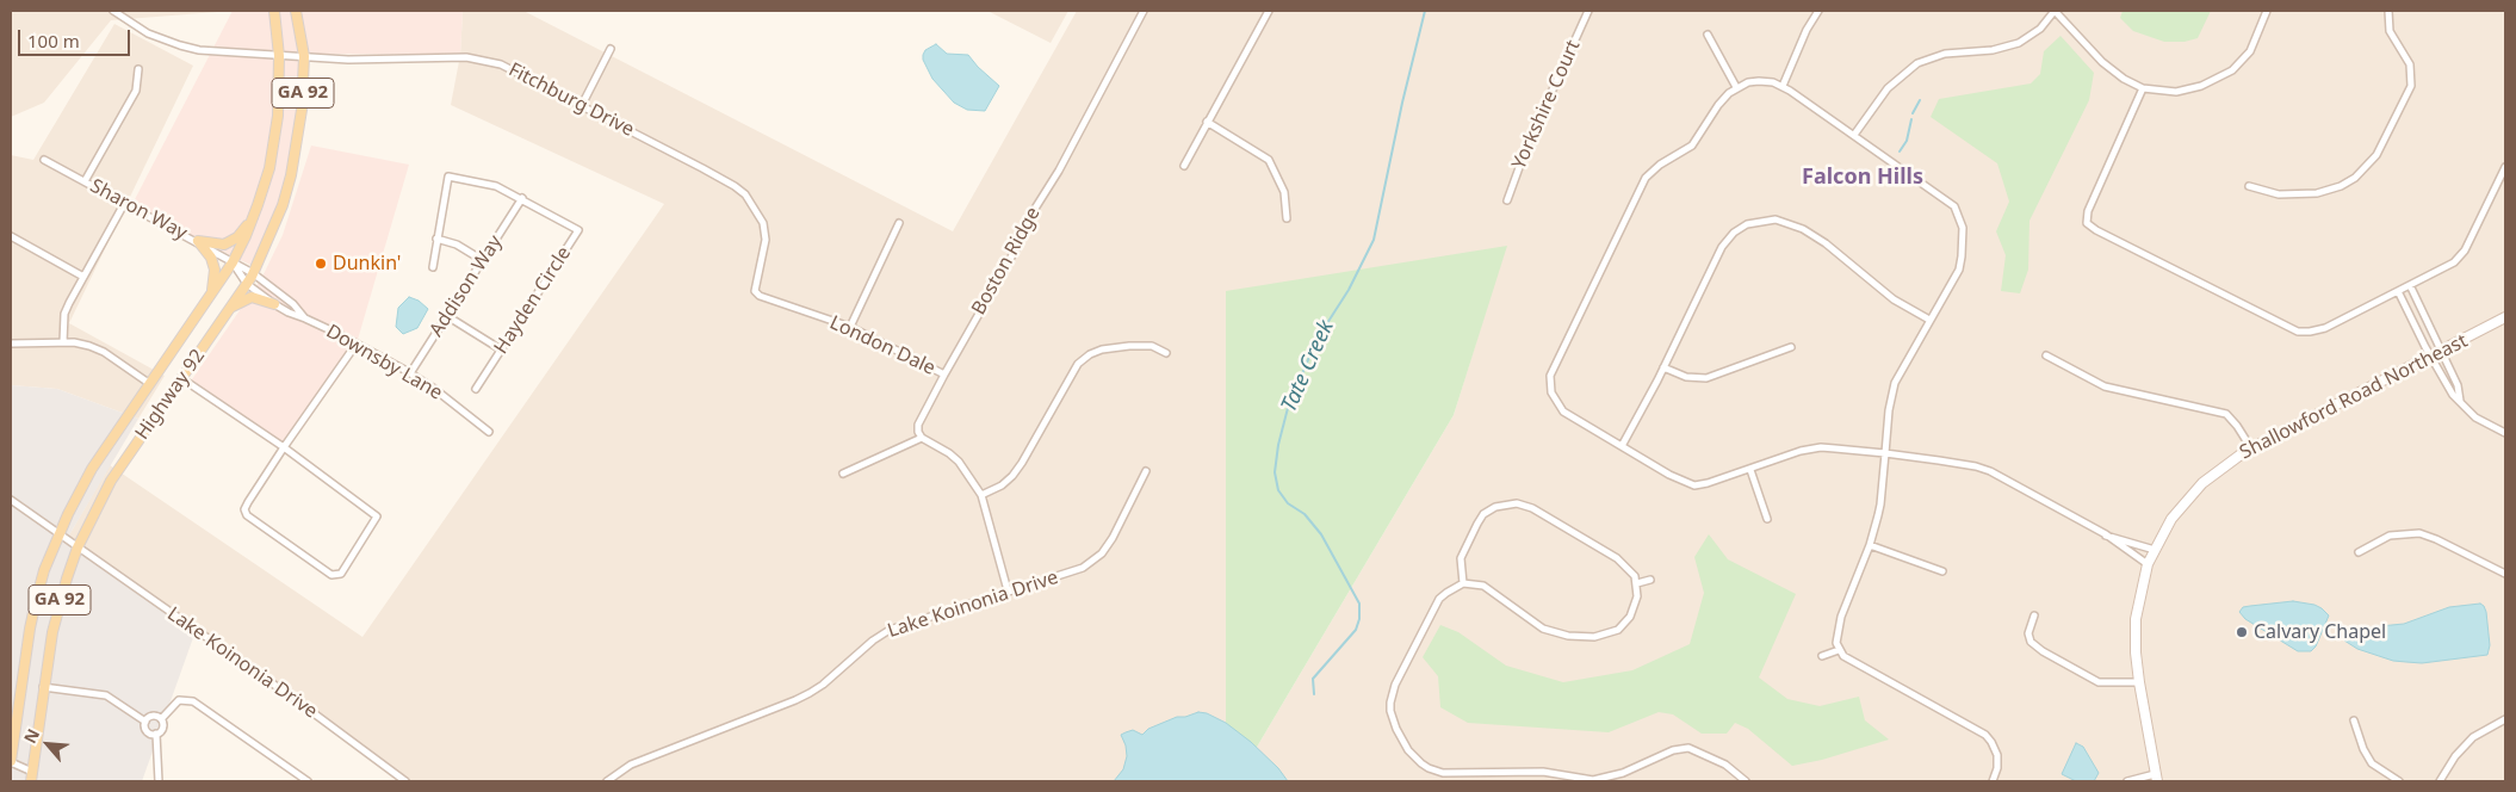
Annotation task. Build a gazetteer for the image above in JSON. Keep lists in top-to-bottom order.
{
  "streets": {
    "main road": ["GA 92", "Highway 92"],
    "street": [
      "Fitchburg Drive",
      "Yorkshire Court",
      "Sharon Way",
      "Boston Ridge",
      "Addison Way",
      "Hayden Circle",
      "London Dale",
      "Downsby Lane",
      "Shallowford Road Northeast",
      "Lake Koinonia Drive"
    ]
  },
  "crossings": [
    ["Fitchburg Drive", "London Dale"],
    ["Fitchburg Drive", "Highway 92"],
    ["Sharon Way", "Downsby Lane"],
    ["Sharon Way", "Highway 92"],
    ["Boston Ridge", "London Dale"],
    ["Addison Way", "Hayden Circle"],
    ["Addison Way", "Downsby Lane"],
    ["Downsby Lane", "Highway 92"],
    ["Highway 92", "Lake Koinonia Drive"]
  ],
  "districts": ["Falcon Hills"],
  "water": ["Tate Creek"],
  "places": ["Dunkin'", "Calvary Chapel"],
  "scale_bar": "100 m",
  "north": "top left"
}
